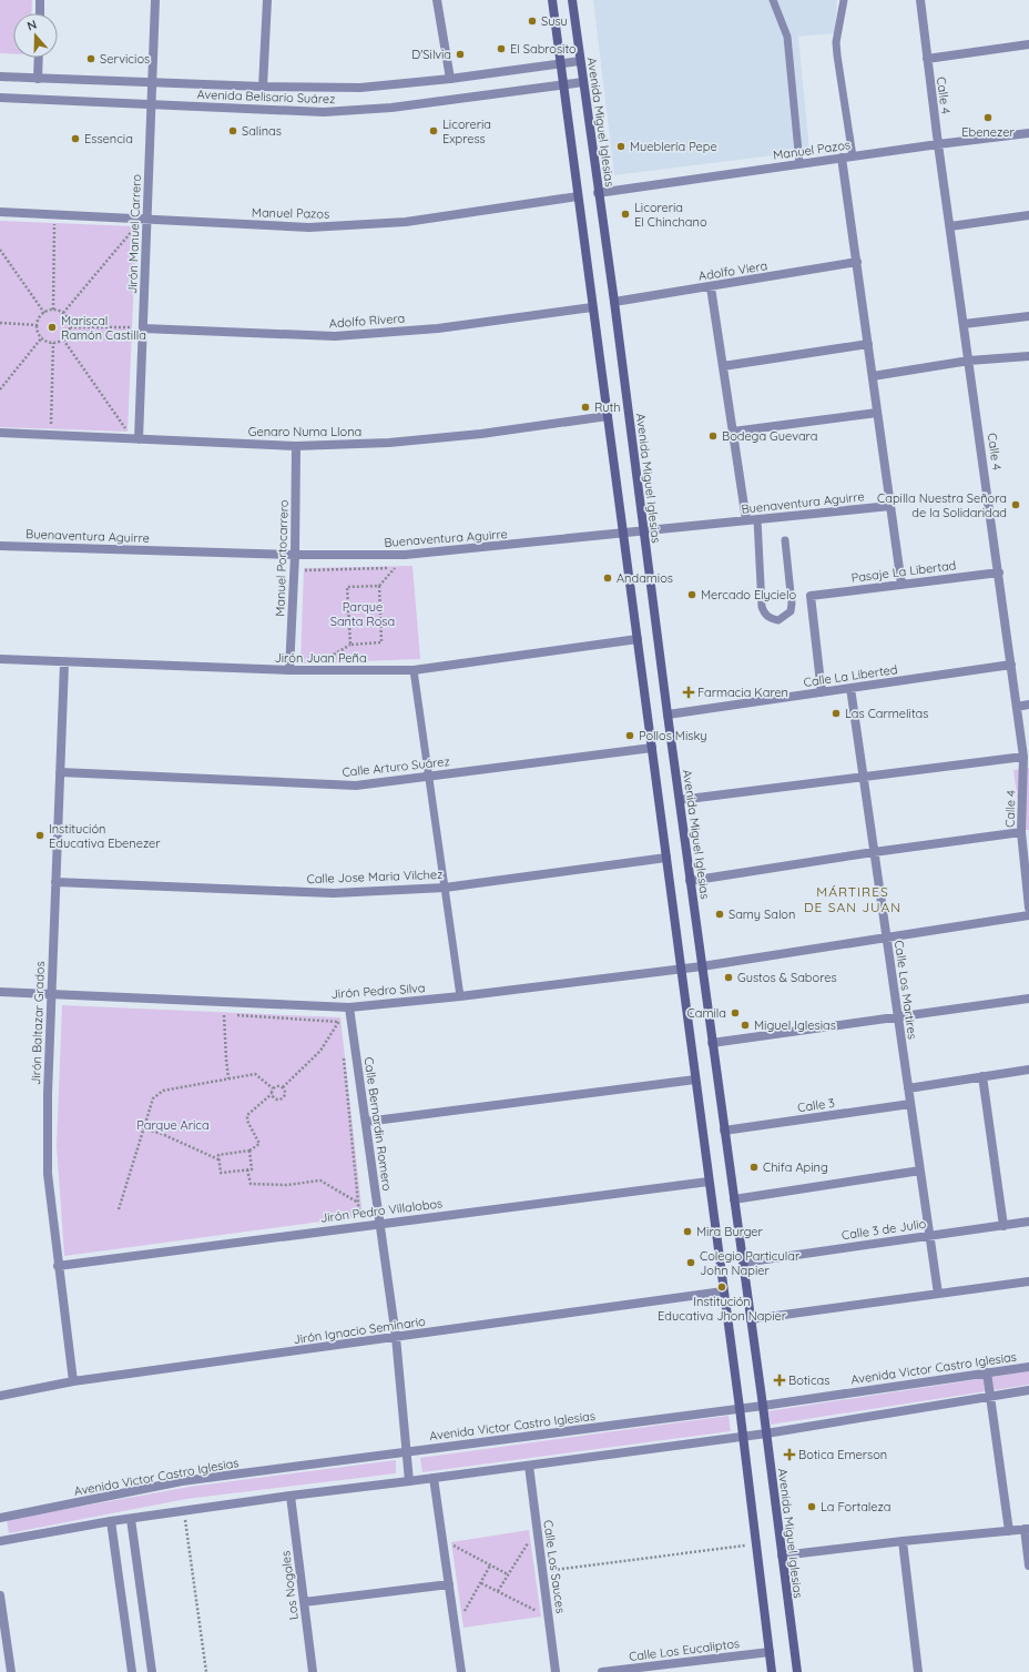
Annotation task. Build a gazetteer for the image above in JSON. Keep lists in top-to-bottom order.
{
  "streets": {
    "main road": ["Avenida Miguel Iglesias"],
    "street": [
      "Calle 4",
      "Avenida Belisario Suárez",
      "Manuel Pazos",
      "Jirón Manuel Carrero",
      "Adolfo Viera",
      "Adolfo Rivera",
      "Genaro Numa Llona",
      "Buenaventura Aguirre",
      "Manuel Portocarrero",
      "Pasaje La Libertad",
      "Jirón Juan Peña",
      "Calle La Liberted",
      "Calle Arturo Suárez",
      "Calle Jose Maria Vilchez",
      "Calle Los Martires",
      "Jirón Pedro Silva",
      "Jirón Baltazar Grados",
      "Calle 3",
      "Calle Bernardin Romero",
      "Jirón Pedro Villalobos",
      "Calle 3 de Julio",
      "Jirón Ignacio Seminario",
      "Avenida Victor Castro Iglesias",
      "Calle Los Sauces",
      "Los Nogales",
      "Calle Los Eucaliptos"
    ]
  },
  "crossings": [
    ["Calle 4", "Manuel Pazos"],
    ["Calle 4", "Pasaje La Libertad"],
    ["Calle 4", "Calle La Liberted"],
    ["Avenida Belisario Suárez", "Avenida Miguel Iglesias"],
    ["Avenida Belisario Suárez", "Jirón Manuel Carrero"],
    ["Avenida Miguel Iglesias", "Manuel Pazos"],
    ["Avenida Miguel Iglesias", "Adolfo Viera"],
    ["Avenida Miguel Iglesias", "Buenaventura Aguirre"],
    ["Avenida Miguel Iglesias", "Calle La Liberted"],
    ["Avenida Miguel Iglesias", "Jirón Pedro Silva"],
    ["Avenida Miguel Iglesias", "Calle 3"],
    ["Avenida Miguel Iglesias", "Calle 3 de Julio"],
    ["Avenida Miguel Iglesias", "Avenida Victor Castro Iglesias"],
    ["Manuel Pazos", "Jirón Manuel Carrero"],
    ["Jirón Manuel Carrero", "Adolfo Rivera"],
    ["Jirón Manuel Carrero", "Genaro Numa Llona"],
    ["Genaro Numa Llona", "Manuel Portocarrero"],
    ["Buenaventura Aguirre", "Manuel Portocarrero"],
    ["Manuel Portocarrero", "Jirón Juan Peña"],
    ["Pasaje La Libertad", "Calle La Liberted"],
    ["Jirón Juan Peña", "Jirón Baltazar Grados"],
    ["Calle La Liberted", "Calle Los Martires"],
    ["Calle Arturo Suárez", "Jirón Baltazar Grados"],
    ["Calle Jose Maria Vilchez", "Jirón Baltazar Grados"],
    ["Calle Los Martires", "Jirón Pedro Silva"],
    ["Calle Los Martires", "Calle 3"],
    ["Calle Los Martires", "Calle 3 de Julio"],
    ["Jirón Pedro Silva", "Jirón Baltazar Grados"],
    ["Jirón Pedro Silva", "Calle Bernardin Romero"],
    ["Jirón Baltazar Grados", "Jirón Pedro Villalobos"],
    ["Jirón Baltazar Grados", "Jirón Ignacio Seminario"],
    ["Calle Bernardin Romero", "Jirón Pedro Villalobos"],
    ["Calle Bernardin Romero", "Jirón Ignacio Seminario"],
    ["Calle Bernardin Romero", "Avenida Victor Castro Iglesias"]
  ],
  "districts": ["MÁRTIRES DE SAN JUAN"],
  "parks": ["Parque Santa Rosa", "Parque Arica"],
  "places": {
    "other": [
      "Susu",
      "El Sabrosito",
      "D'Silvia",
      "Servicios",
      "Ebenezer",
      "Salinas",
      "Licoreria Express",
      "Essencia",
      "Mueblería Pepe",
      "Licoreria El Chinchano",
      "Mariscal Ramón Castilla",
      "Ruth",
      "Bodega Guevara",
      "Capilla Nuestra Señora de la Solidaridad",
      "Andamios",
      "Mercado Elycielo",
      "Las Carmelitas",
      "Pollos Misky",
      "Institución Educativa Ebenezer",
      "Samy Salon",
      "Gustos & Sabores",
      "Camila",
      "Miguel Iglesias",
      "Chifa Aping",
      "Mira Burger",
      "Colegio Particular John Napier",
      "Institución Educativa Jhon Napier",
      "La Fortaleza"
    ],
    "health": ["Farmacia Karen", "Boticas", "Botica Emerson"]
  },
  "north": "top"
}
